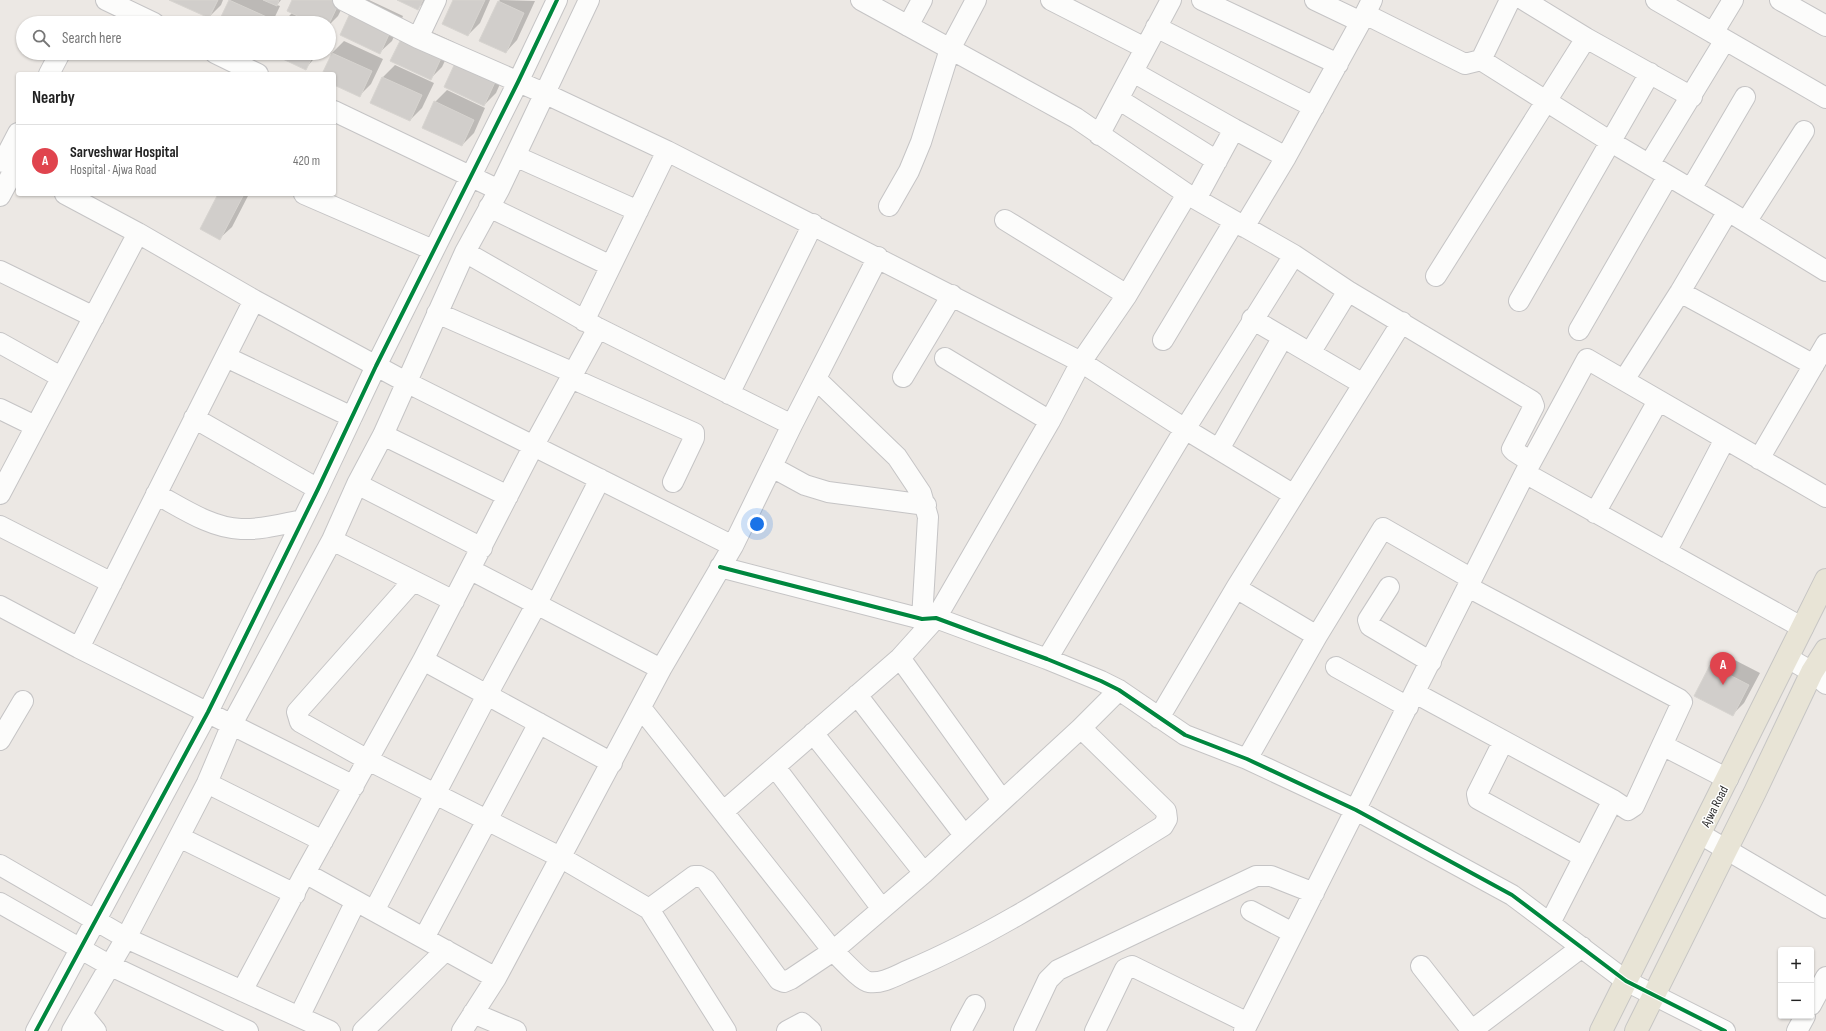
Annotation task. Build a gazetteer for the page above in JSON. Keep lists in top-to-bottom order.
{
  "streets": {
    "main road": ["Ajwa Road"]
  },
  "page": {
    "search": "Search here",
    "heading": "Nearby",
    "list": [
      {
        "mark": "A",
        "name": "Sarveshwar Hospital",
        "note": "Hospital · Ajwa Road",
        "value": "420 m"
      }
    ],
    "pins": "A",
    "map_buttons": ["+", "−"]
  }
}
